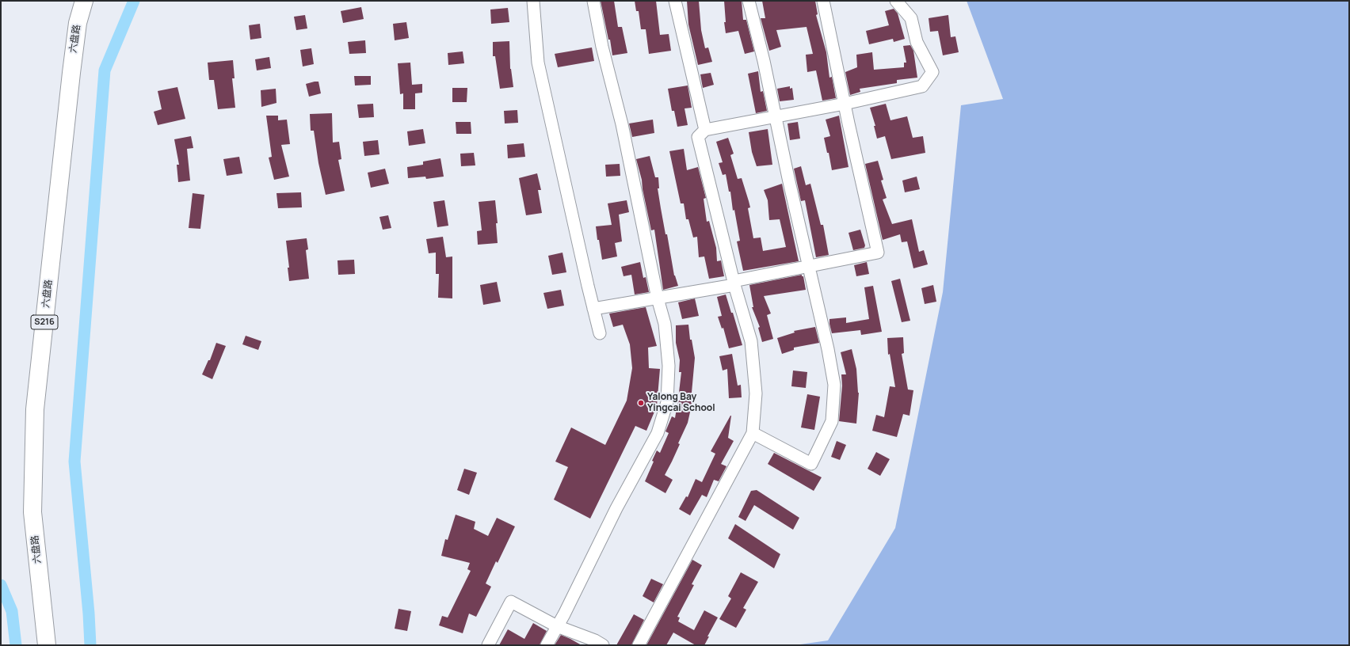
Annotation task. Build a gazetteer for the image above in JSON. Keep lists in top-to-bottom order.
{
  "streets": {
    "main road": ["六盘路", "S216"]
  },
  "places": ["Yalong Bay Yingcai School"]
}
